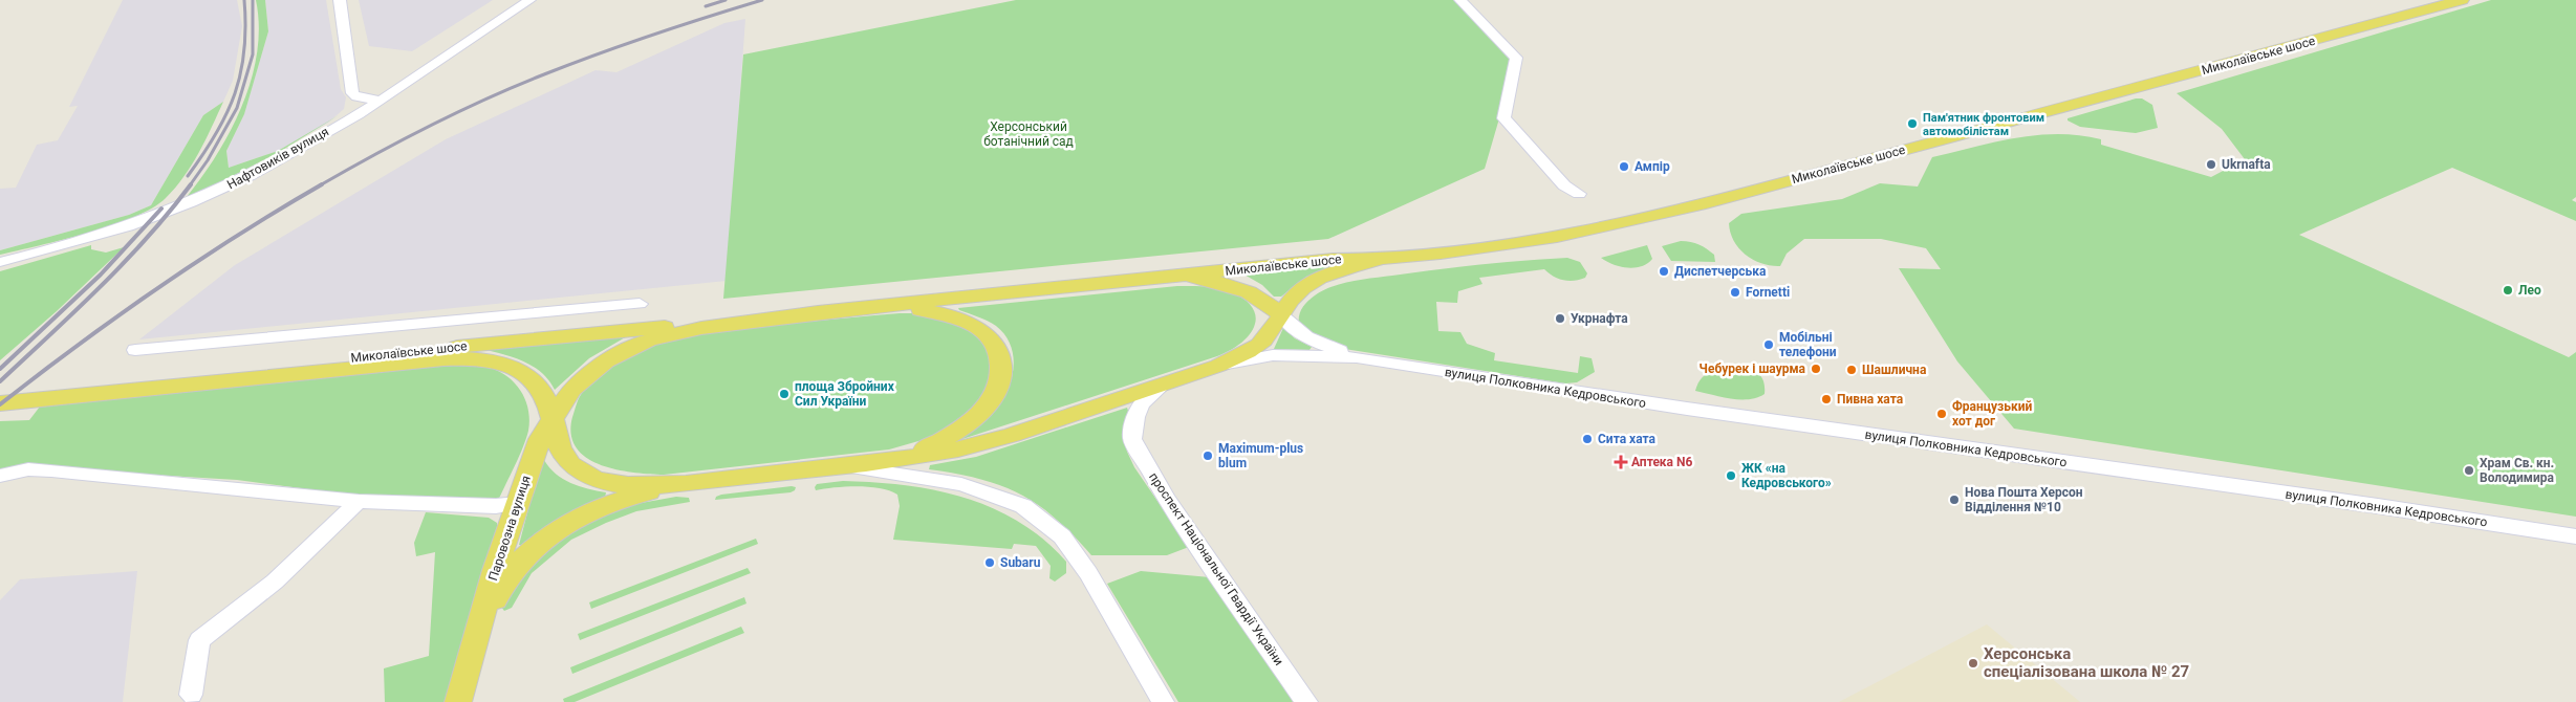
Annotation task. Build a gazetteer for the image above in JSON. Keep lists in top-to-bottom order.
{
  "streets": {
    "main road": ["Миколаївське шосе", "Паровозна вулиця"],
    "street": ["Нафтовиків вулиця", "вулиця Полковника Кедровського", "проспект Національної Гвардії України"]
  },
  "crossings": [
    ["Миколаївське шосе", "вулиця Полковника Кедровського"],
    ["Миколаївське шосе", "Паровозна вулиця"]
  ],
  "parks": ["Херсонський ботанічний сад"],
  "places": {
    "other": [
      "Пам'ятник фронтовим автомобілістам",
      "Ukrnafta",
      "Ампір",
      "Диспетчерська",
      "Лео",
      "Fornetti",
      "Укрнафта",
      "Мобільні телефони",
      "Чебурек і шаурма",
      "Шашлична",
      "площа Збройних Сил України",
      "Пивна хата",
      "Французький хот дог",
      "Сита хата",
      "Maximum-plus blum",
      "Храм Св. кн. Володимира",
      "ЖК «на Кедровського»",
      "Нова Пошта Херсон Відділення №10",
      "Subaru",
      "Херсонська спеціалізована школа № 27"
    ],
    "health": ["Аптека N6"]
  }
}
